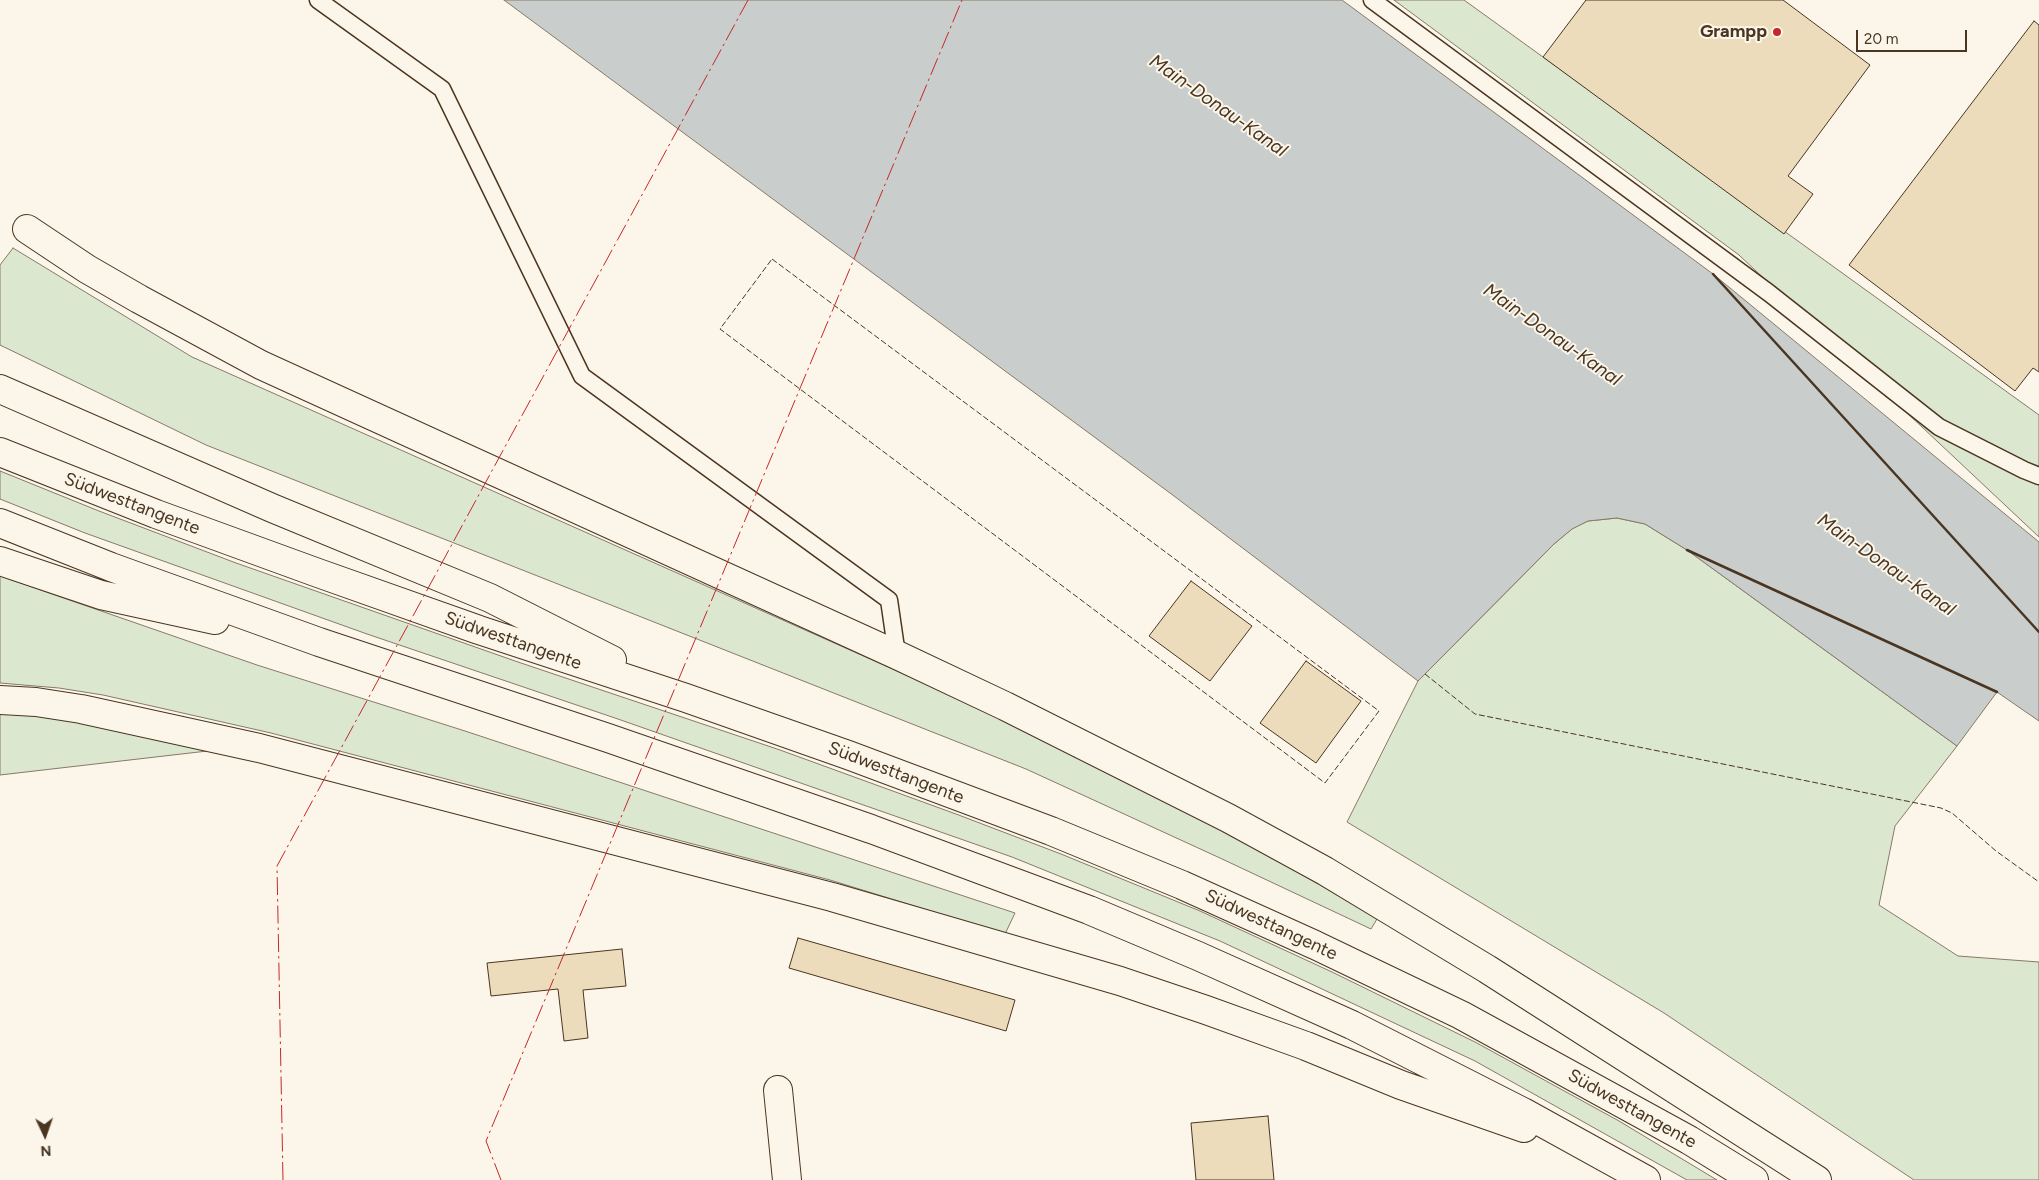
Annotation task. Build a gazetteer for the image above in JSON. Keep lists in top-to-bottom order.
{
  "streets": {
    "main road": ["Südwesttangente"]
  },
  "water": ["Main-Donau-Kanal"],
  "places": ["Grampp"],
  "scale_bar": "20 m",
  "north": "bottom"
}
